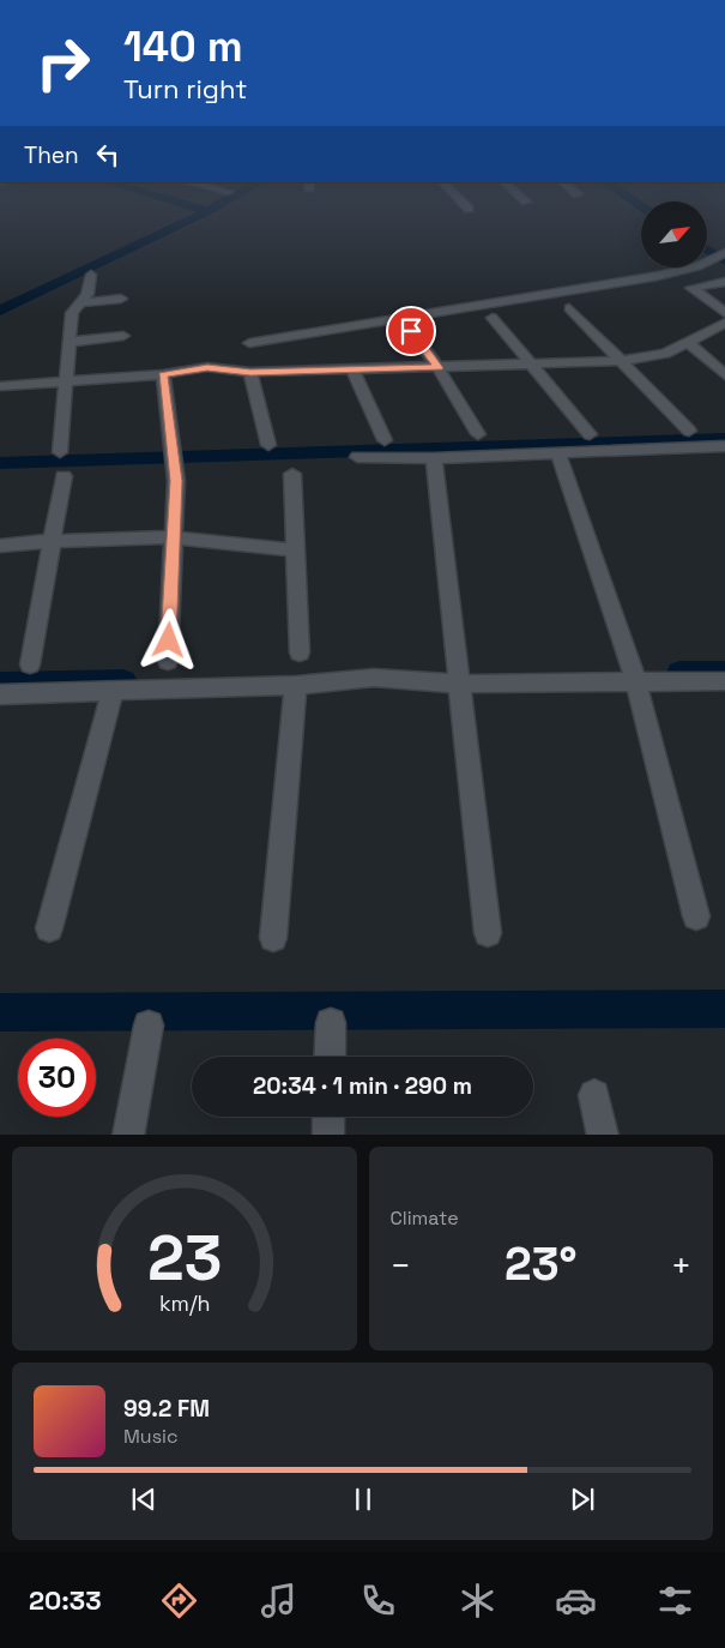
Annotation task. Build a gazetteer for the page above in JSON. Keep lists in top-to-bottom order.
{
  "north": "top right",
  "page": {
    "turn": ["140 m", "Turn right"],
    "then": "Then",
    "limit": "30",
    "trip": "20:34 · 1 min · 290 m",
    "tile": "Climate",
    "heat": ["−", "23°", "+"],
    "song": ["99.2 FM", "Music"],
    "tabs": "20:33",
    "gauge": ["23", "km/h"]
  }
}
